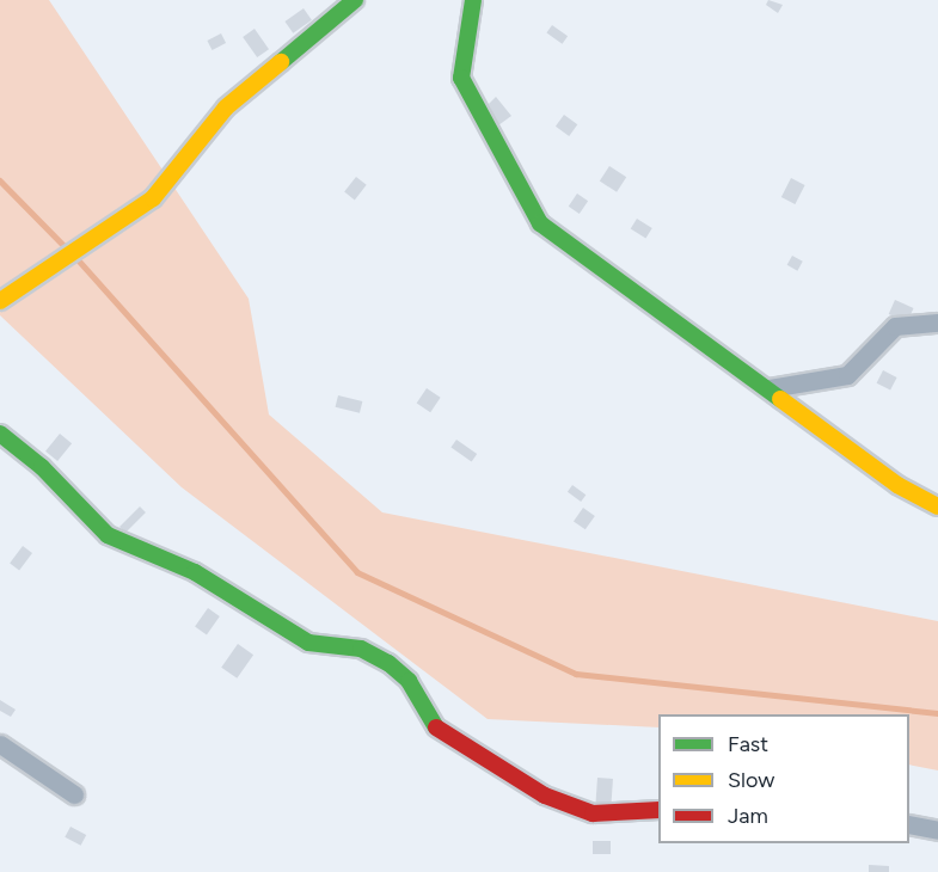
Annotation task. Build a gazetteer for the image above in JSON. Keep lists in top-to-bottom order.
{
  "legend": ["Fast", "Slow", "Jam"]
}
